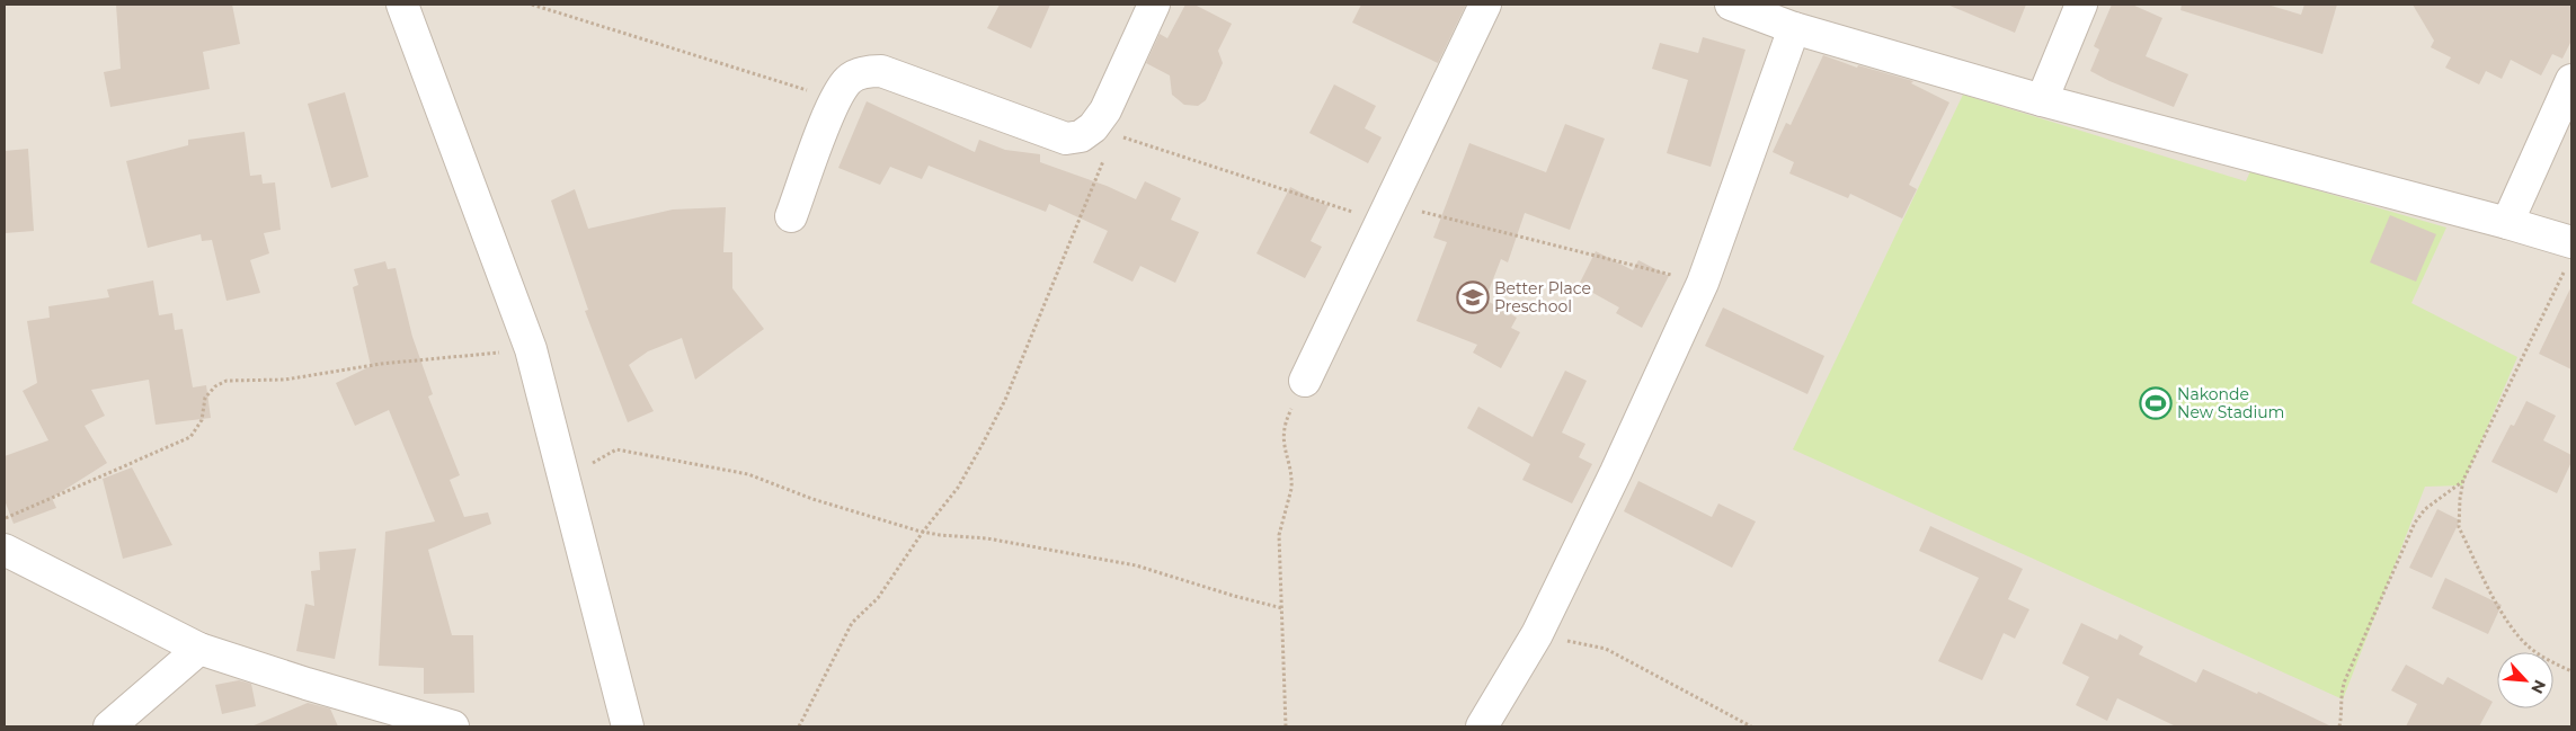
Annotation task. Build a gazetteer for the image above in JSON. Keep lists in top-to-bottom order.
{
  "places": {
    "school or university": ["Better Place Preschool"],
    "sports": ["Nakonde New Stadium"]
  },
  "north": "bottom right"
}
